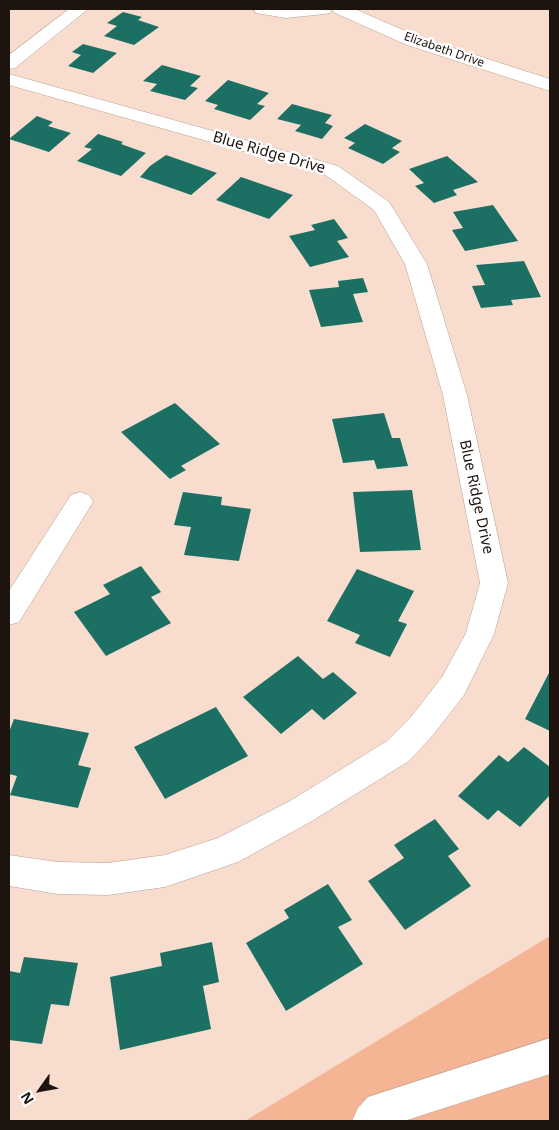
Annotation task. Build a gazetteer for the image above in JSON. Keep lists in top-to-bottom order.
{
  "streets": {
    "street": ["Elizabeth Drive", "Blue Ridge Drive"]
  },
  "north": "bottom left"
}
